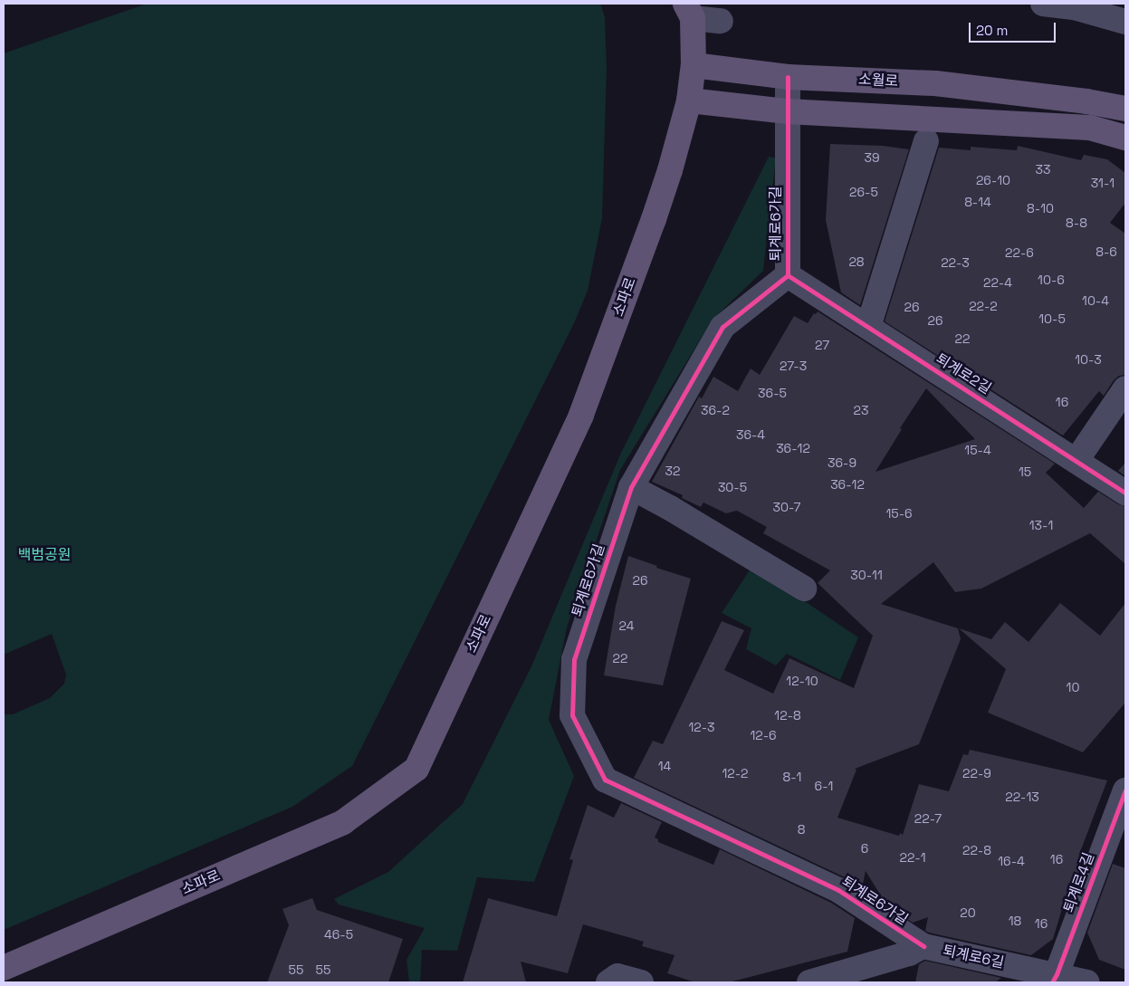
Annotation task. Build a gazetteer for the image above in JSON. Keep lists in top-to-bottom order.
{
  "streets": {
    "main road": ["소월로", "소파로"],
    "street": [
      "퇴계로6가길",
      "퇴계로2길",
      "퇴계로4길",
      "퇴계로6길"
    ]
  },
  "crossings": [
    ["소월로", "퇴계로6가길"],
    ["소월로", "소파로"],
    ["퇴계로6가길", "퇴계로2길"],
    ["퇴계로6가길", "퇴계로6길"],
    ["퇴계로4길", "퇴계로6길"]
  ],
  "parks": ["백범공원"],
  "house_numbers": [
    "39",
    "33",
    "26-10",
    "31-1",
    "26-5",
    "8-14",
    "8-10",
    "8-8",
    "8-6",
    "22-6",
    "28",
    "22-3",
    "10-6",
    "22-4",
    "10-4",
    "22-2",
    "26",
    "10-5",
    "26",
    "22",
    "27",
    "10-3",
    "27-3",
    "36-5",
    "16",
    "36-2",
    "23",
    "36-4",
    "36-12",
    "15-4",
    "36-9",
    "32",
    "15",
    "36-12",
    "30-5",
    "30-7",
    "15-6",
    "13-1",
    "30-11",
    "26",
    "24",
    "22",
    "12-10",
    "10",
    "12-8",
    "12-3",
    "12-6",
    "14",
    "12-2",
    "22-9",
    "8-1",
    "6-1",
    "22-13",
    "22-7",
    "8",
    "6",
    "22-8",
    "22-1",
    "16",
    "16-4",
    "20",
    "18",
    "16",
    "46-5",
    "55",
    "55"
  ],
  "scale_bar": "20 m"
}
